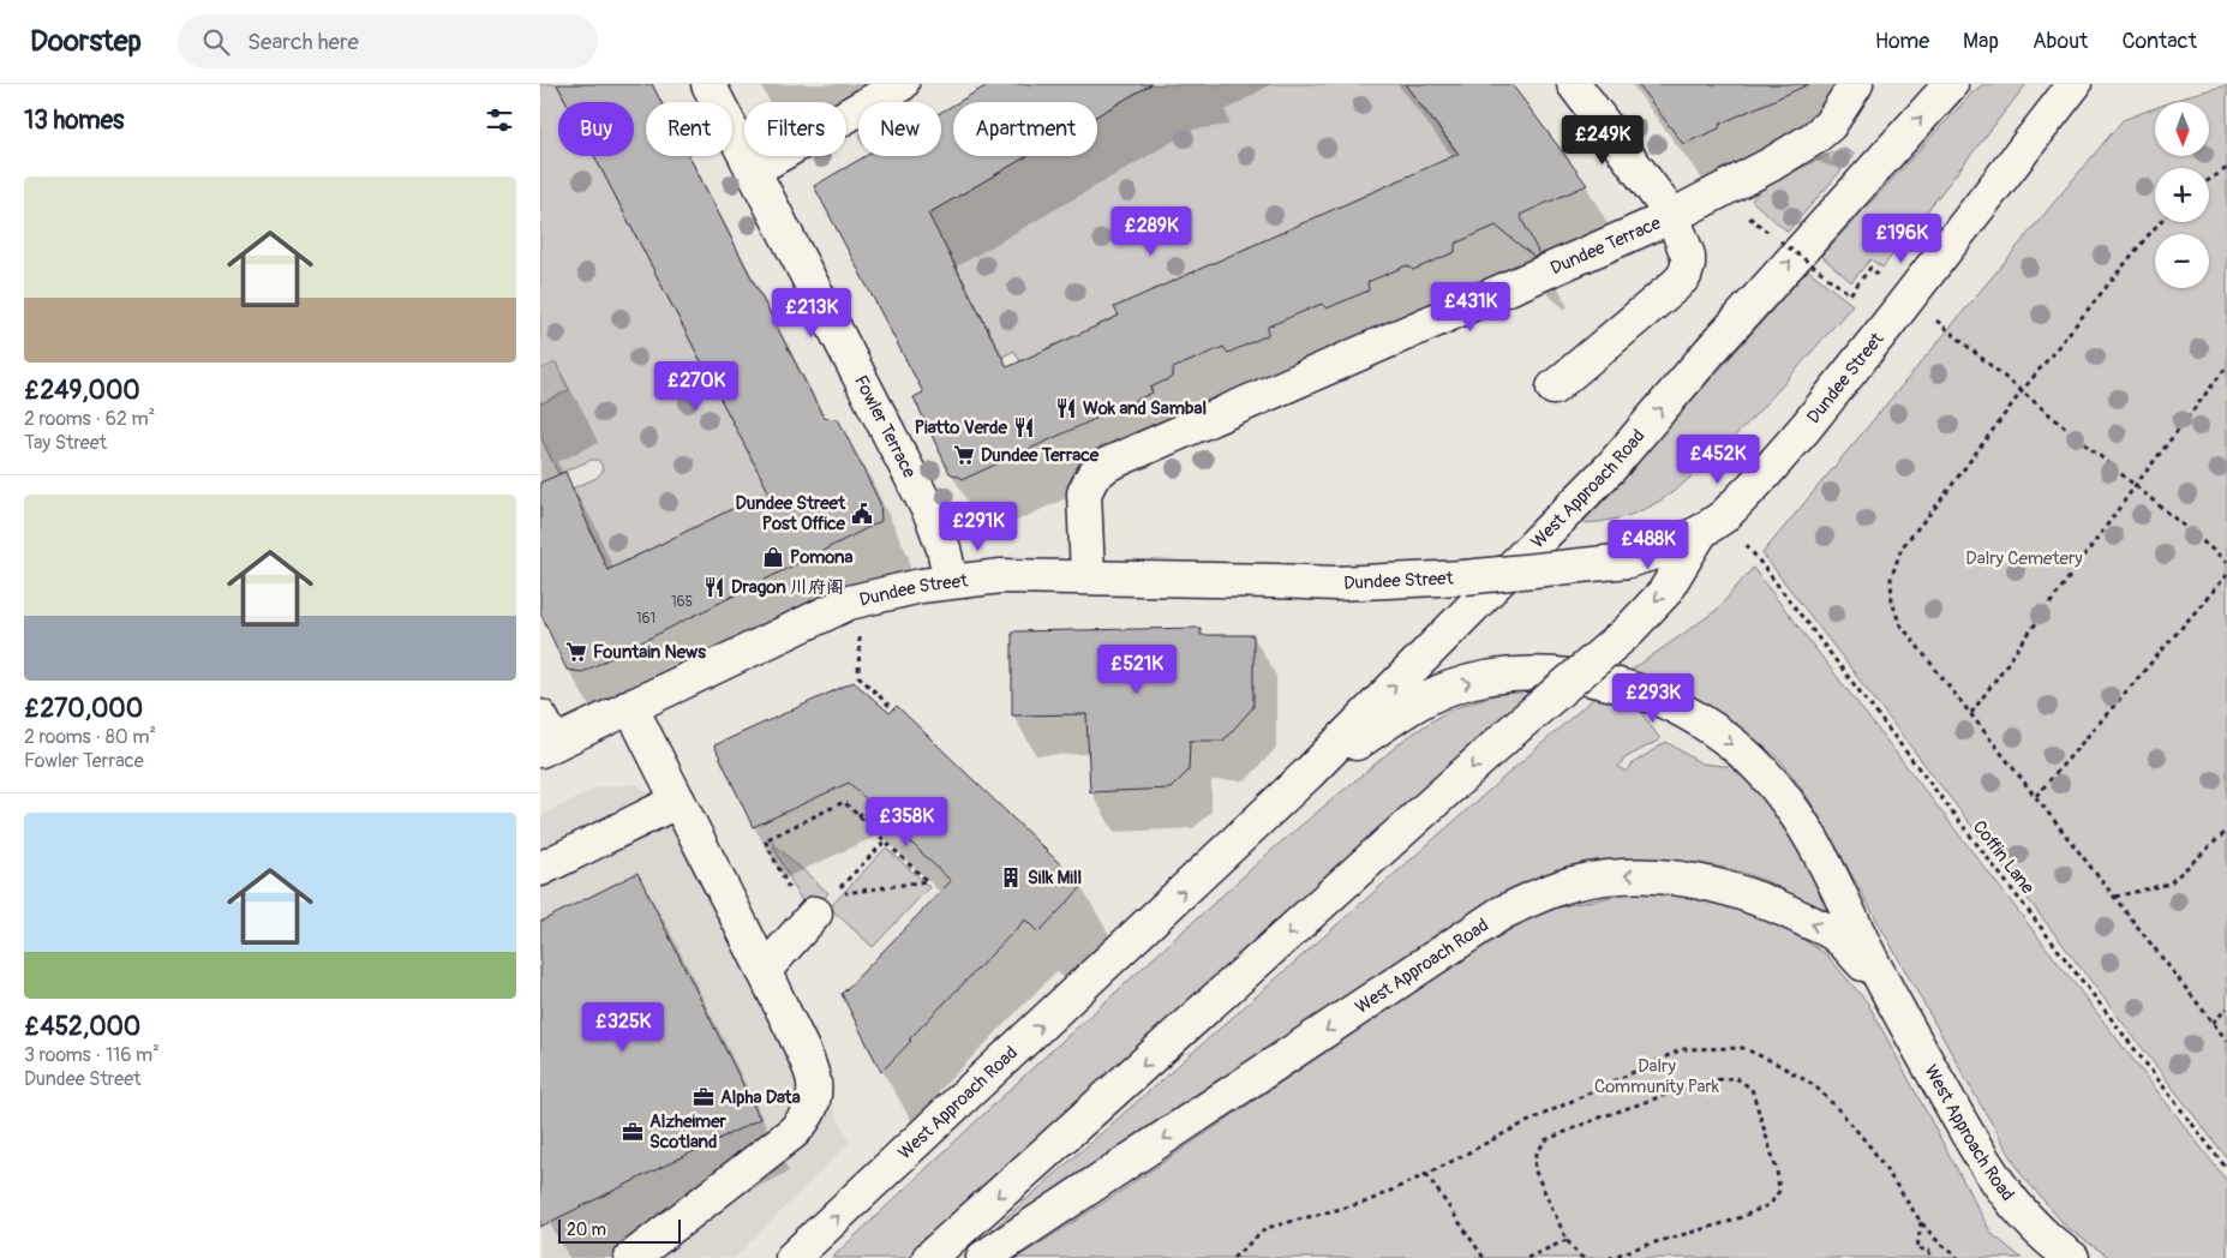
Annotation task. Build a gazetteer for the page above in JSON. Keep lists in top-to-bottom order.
{
  "streets": {
    "street": [
      "Dundee Terrace",
      "Dundee Street",
      "Fowler Terrace",
      "West Approach Road"
    ],
    "path": ["Coffin Lane"]
  },
  "crossings": [
    ["Dundee Terrace", "Dundee Street"],
    ["Dundee Street", "Fowler Terrace"]
  ],
  "parks": ["Dalry Cemetery", "Dalry Community Park"],
  "places": {
    "restaurant": ["Wok and Sambal", "Piatto Verde", "Dragon 川府阁"],
    "supermarket": ["Dundee Terrace", "Fountain News"],
    "public building": ["Dundee Street Post Office"],
    "shop": ["Pomona"],
    "building": ["Silk Mill"],
    "office": ["Alpha Data", "Alzheimer Scotland"]
  },
  "house_numbers": ["165", "161"],
  "scale_bar": "20 m",
  "north": "bottom",
  "page": {
    "header": "Doorstep",
    "search": "Search here",
    "nav": [
      "Home",
      "Map",
      "About",
      "Contact"
    ],
    "heading": "13 homes",
    "map_buttons": ["+", "−"],
    "chip": [
      "Buy",
      "Rent",
      "Filters",
      "New",
      "Apartment"
    ],
    "price": [
      "£249K",
      "£289K",
      "£196K",
      "£431K",
      "£213K",
      "£270K",
      "£452K",
      "£291K",
      "£488K",
      "£521K",
      "£293K",
      "£358K",
      "£325K"
    ],
    "list": [
      {
        "name": "£249,000",
        "note": "2 rooms · 62 m² · Tay Street"
      },
      {
        "name": "£270,000",
        "note": "2 rooms · 80 m² · Fowler Terrace"
      },
      {
        "name": "£452,000",
        "note": "3 rooms · 116 m² · Dundee Street"
      }
    ],
    "scale": "20 m"
  }
}
